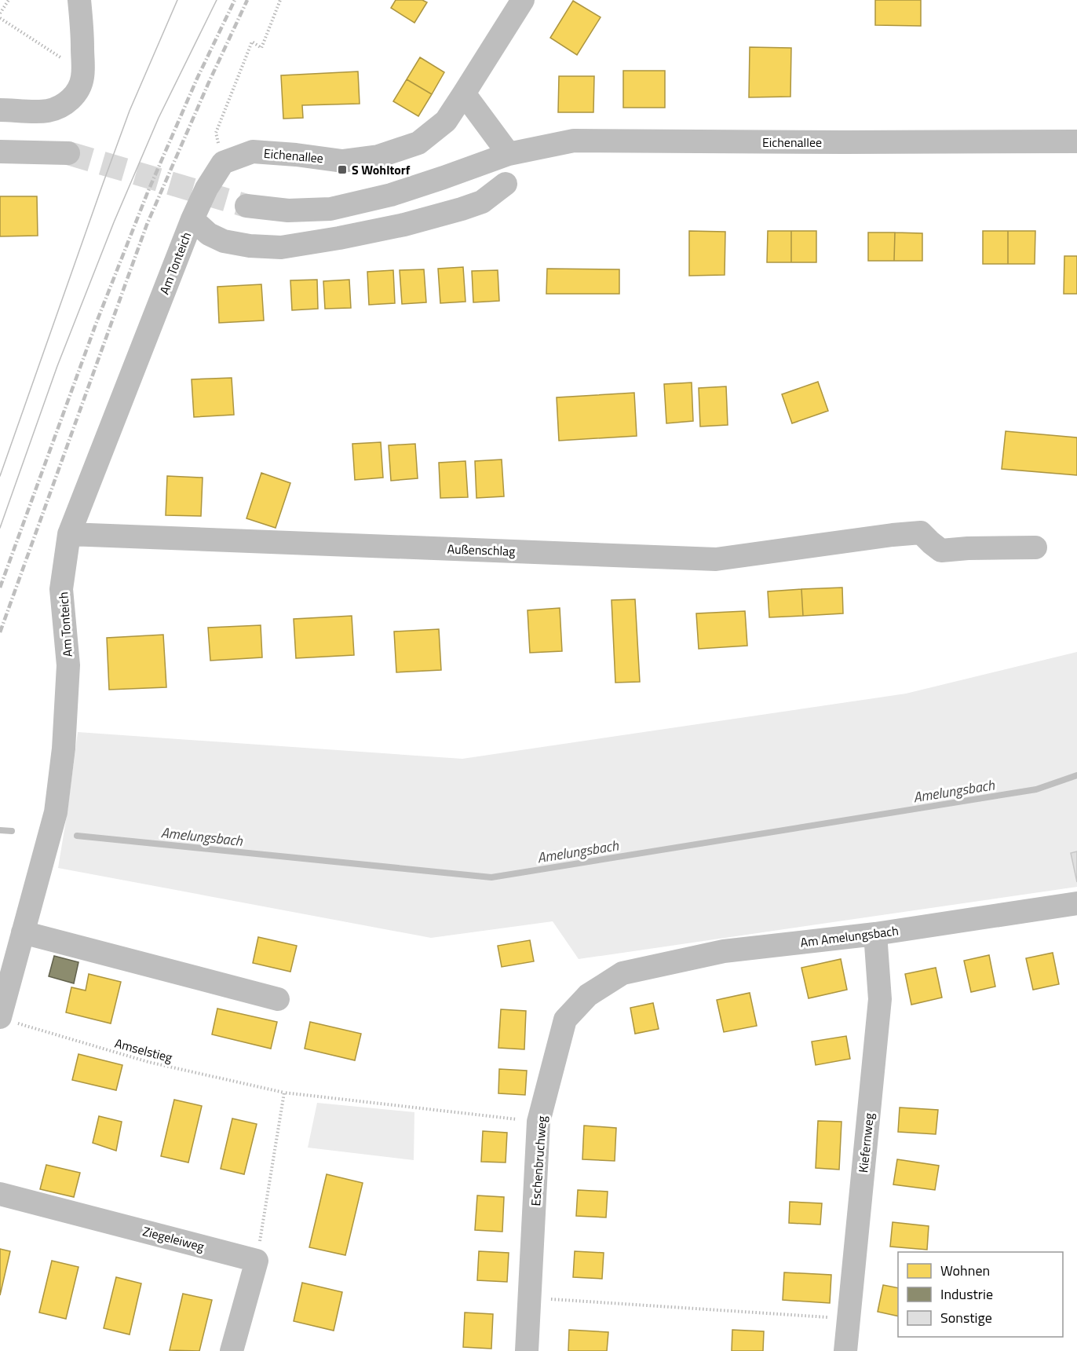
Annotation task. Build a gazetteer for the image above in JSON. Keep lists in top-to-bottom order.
{
  "streets": {
    "street": [
      "Eichenallee",
      "Am Tonteich",
      "Außenschlag",
      "Am Amelungsbach",
      "Kiefernweg",
      "Eschenbruchweg",
      "Ziegeleiweg"
    ],
    "path": ["Amselstieg"]
  },
  "crossings": [
    ["Eichenallee", "Am Tonteich"],
    ["Am Tonteich", "Außenschlag"],
    ["Am Tonteich", "Amselstieg"],
    ["Am Amelungsbach", "Kiefernweg"],
    ["Am Amelungsbach", "Eschenbruchweg"],
    ["Amselstieg", "Eschenbruchweg"]
  ],
  "water": ["Amelungsbach"],
  "places": {
    "transit": ["S Wohltorf"]
  },
  "legend": ["Wohnen", "Industrie", "Sonstige"]
}
